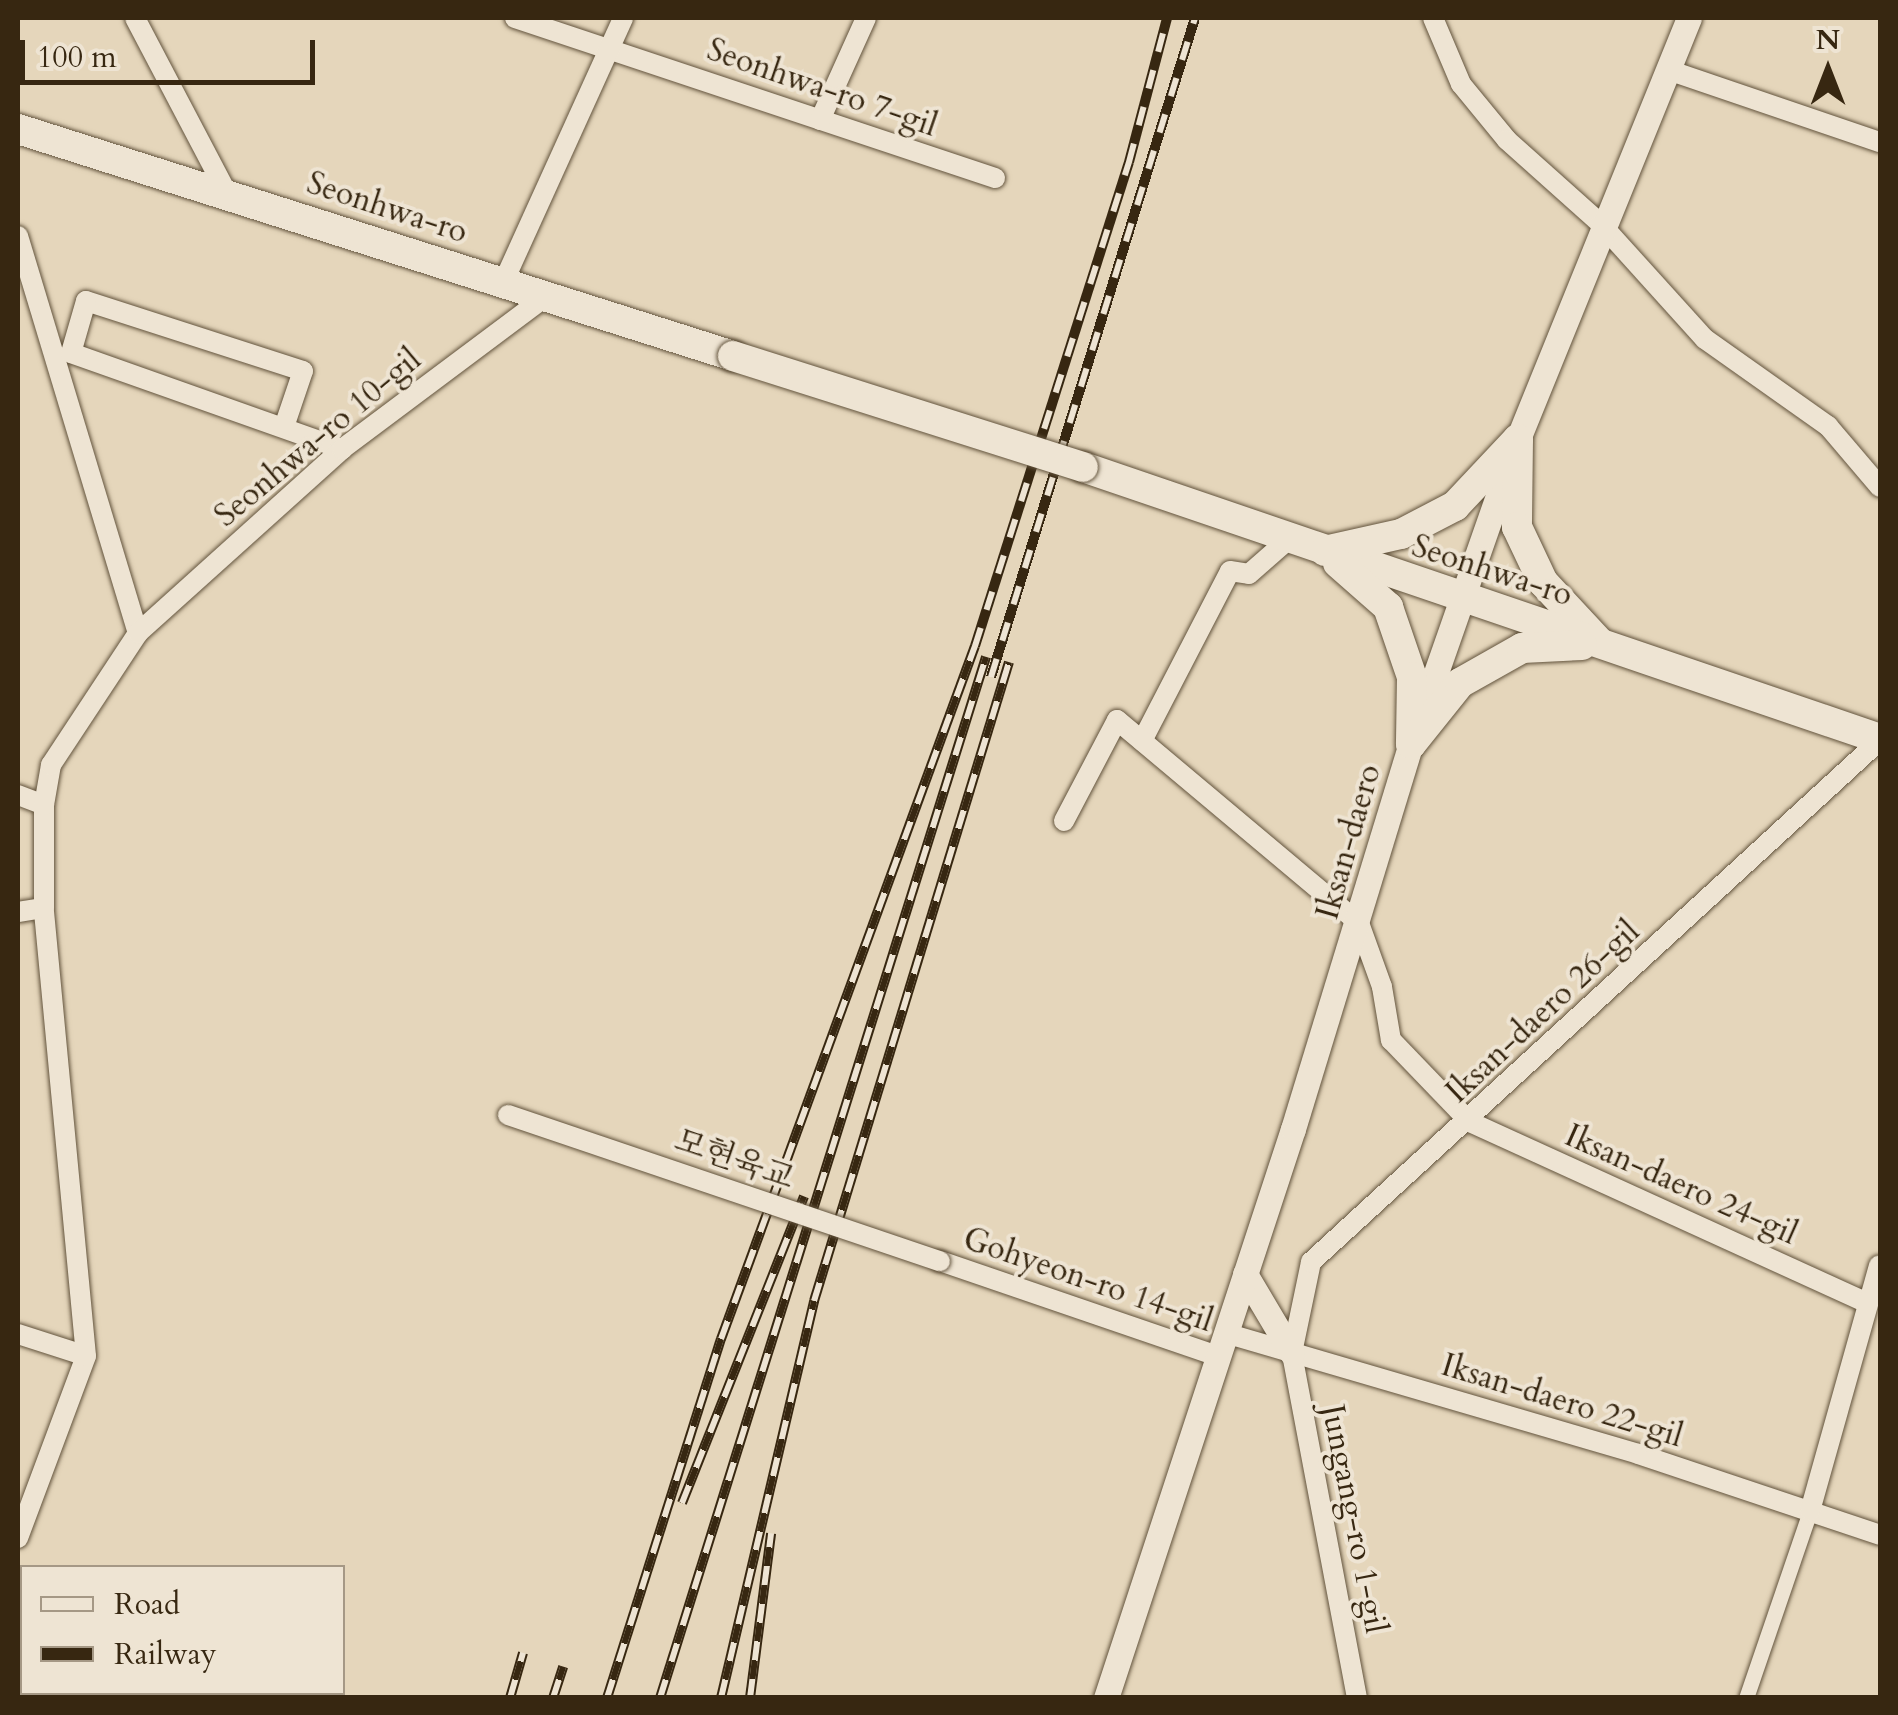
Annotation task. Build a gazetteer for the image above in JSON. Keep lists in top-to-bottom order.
{
  "streets": {
    "main road": ["Seonhwa-ro"],
    "street": [
      "Seonhwa-ro 7-gil",
      "Seonhwa-ro 10-gil",
      "Iksan-daero",
      "Iksan-daero 26-gil",
      "모현육교",
      "Iksan-daero 24-gil",
      "Gohyeon-ro 14-gil",
      "Iksan-daero 22-gil",
      "Jungang-ro 1-gil"
    ]
  },
  "crossings": [
    ["Seonhwa-ro", "Seonhwa-ro 10-gil"],
    ["Seonhwa-ro", "Iksan-daero"],
    ["Seonhwa-ro", "Iksan-daero 26-gil"],
    ["Iksan-daero", "Gohyeon-ro 14-gil"],
    ["Iksan-daero", "Iksan-daero 22-gil"],
    ["Iksan-daero 26-gil", "Iksan-daero 24-gil"],
    ["Iksan-daero 26-gil", "Iksan-daero 22-gil"],
    ["Iksan-daero 26-gil", "Jungang-ro 1-gil"],
    ["모현육교", "Gohyeon-ro 14-gil"],
    ["Gohyeon-ro 14-gil", "Iksan-daero 22-gil"],
    ["Iksan-daero 22-gil", "Jungang-ro 1-gil"]
  ],
  "legend": ["Road", "Railway"],
  "scale_bar": "100 m",
  "north": "top"
}
